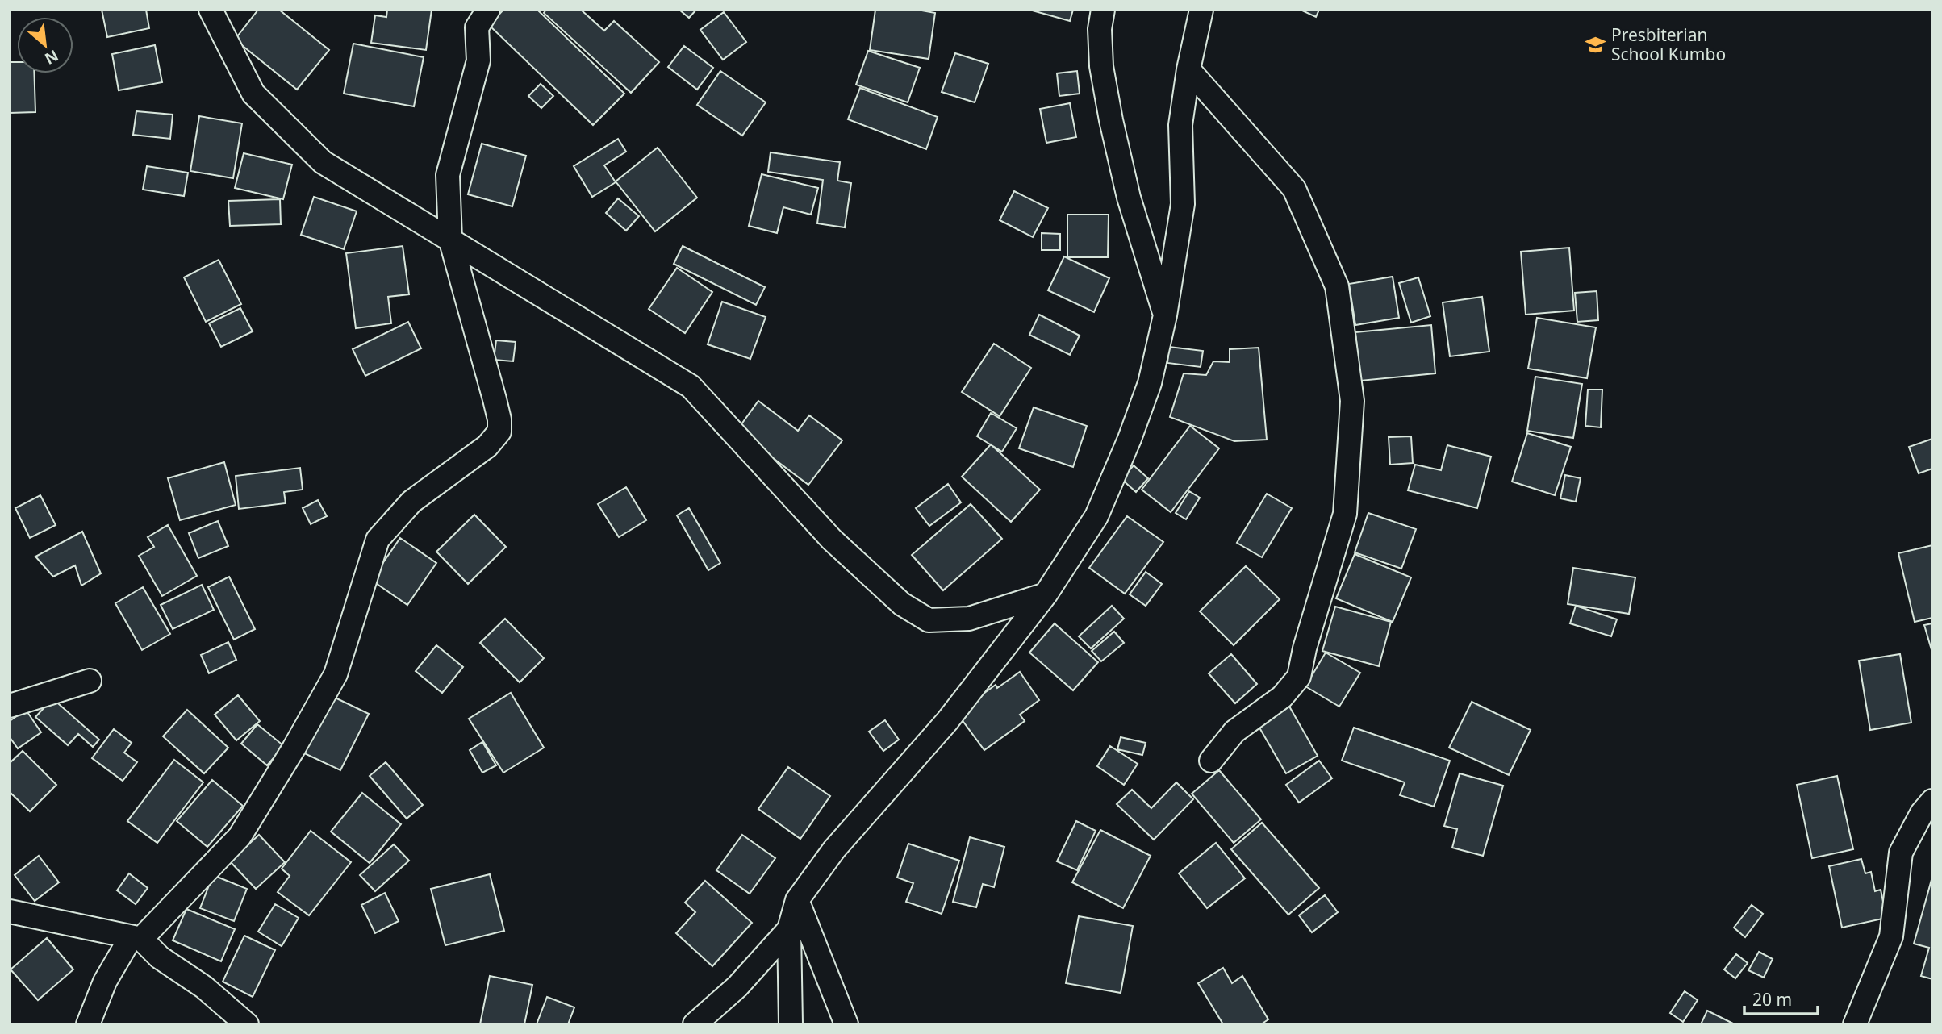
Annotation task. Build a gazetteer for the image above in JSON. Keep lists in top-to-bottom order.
{
  "places": {
    "school or university": ["Presbiterian School Kumbo"]
  },
  "scale_bar": "20 m",
  "north": "bottom right"
}
